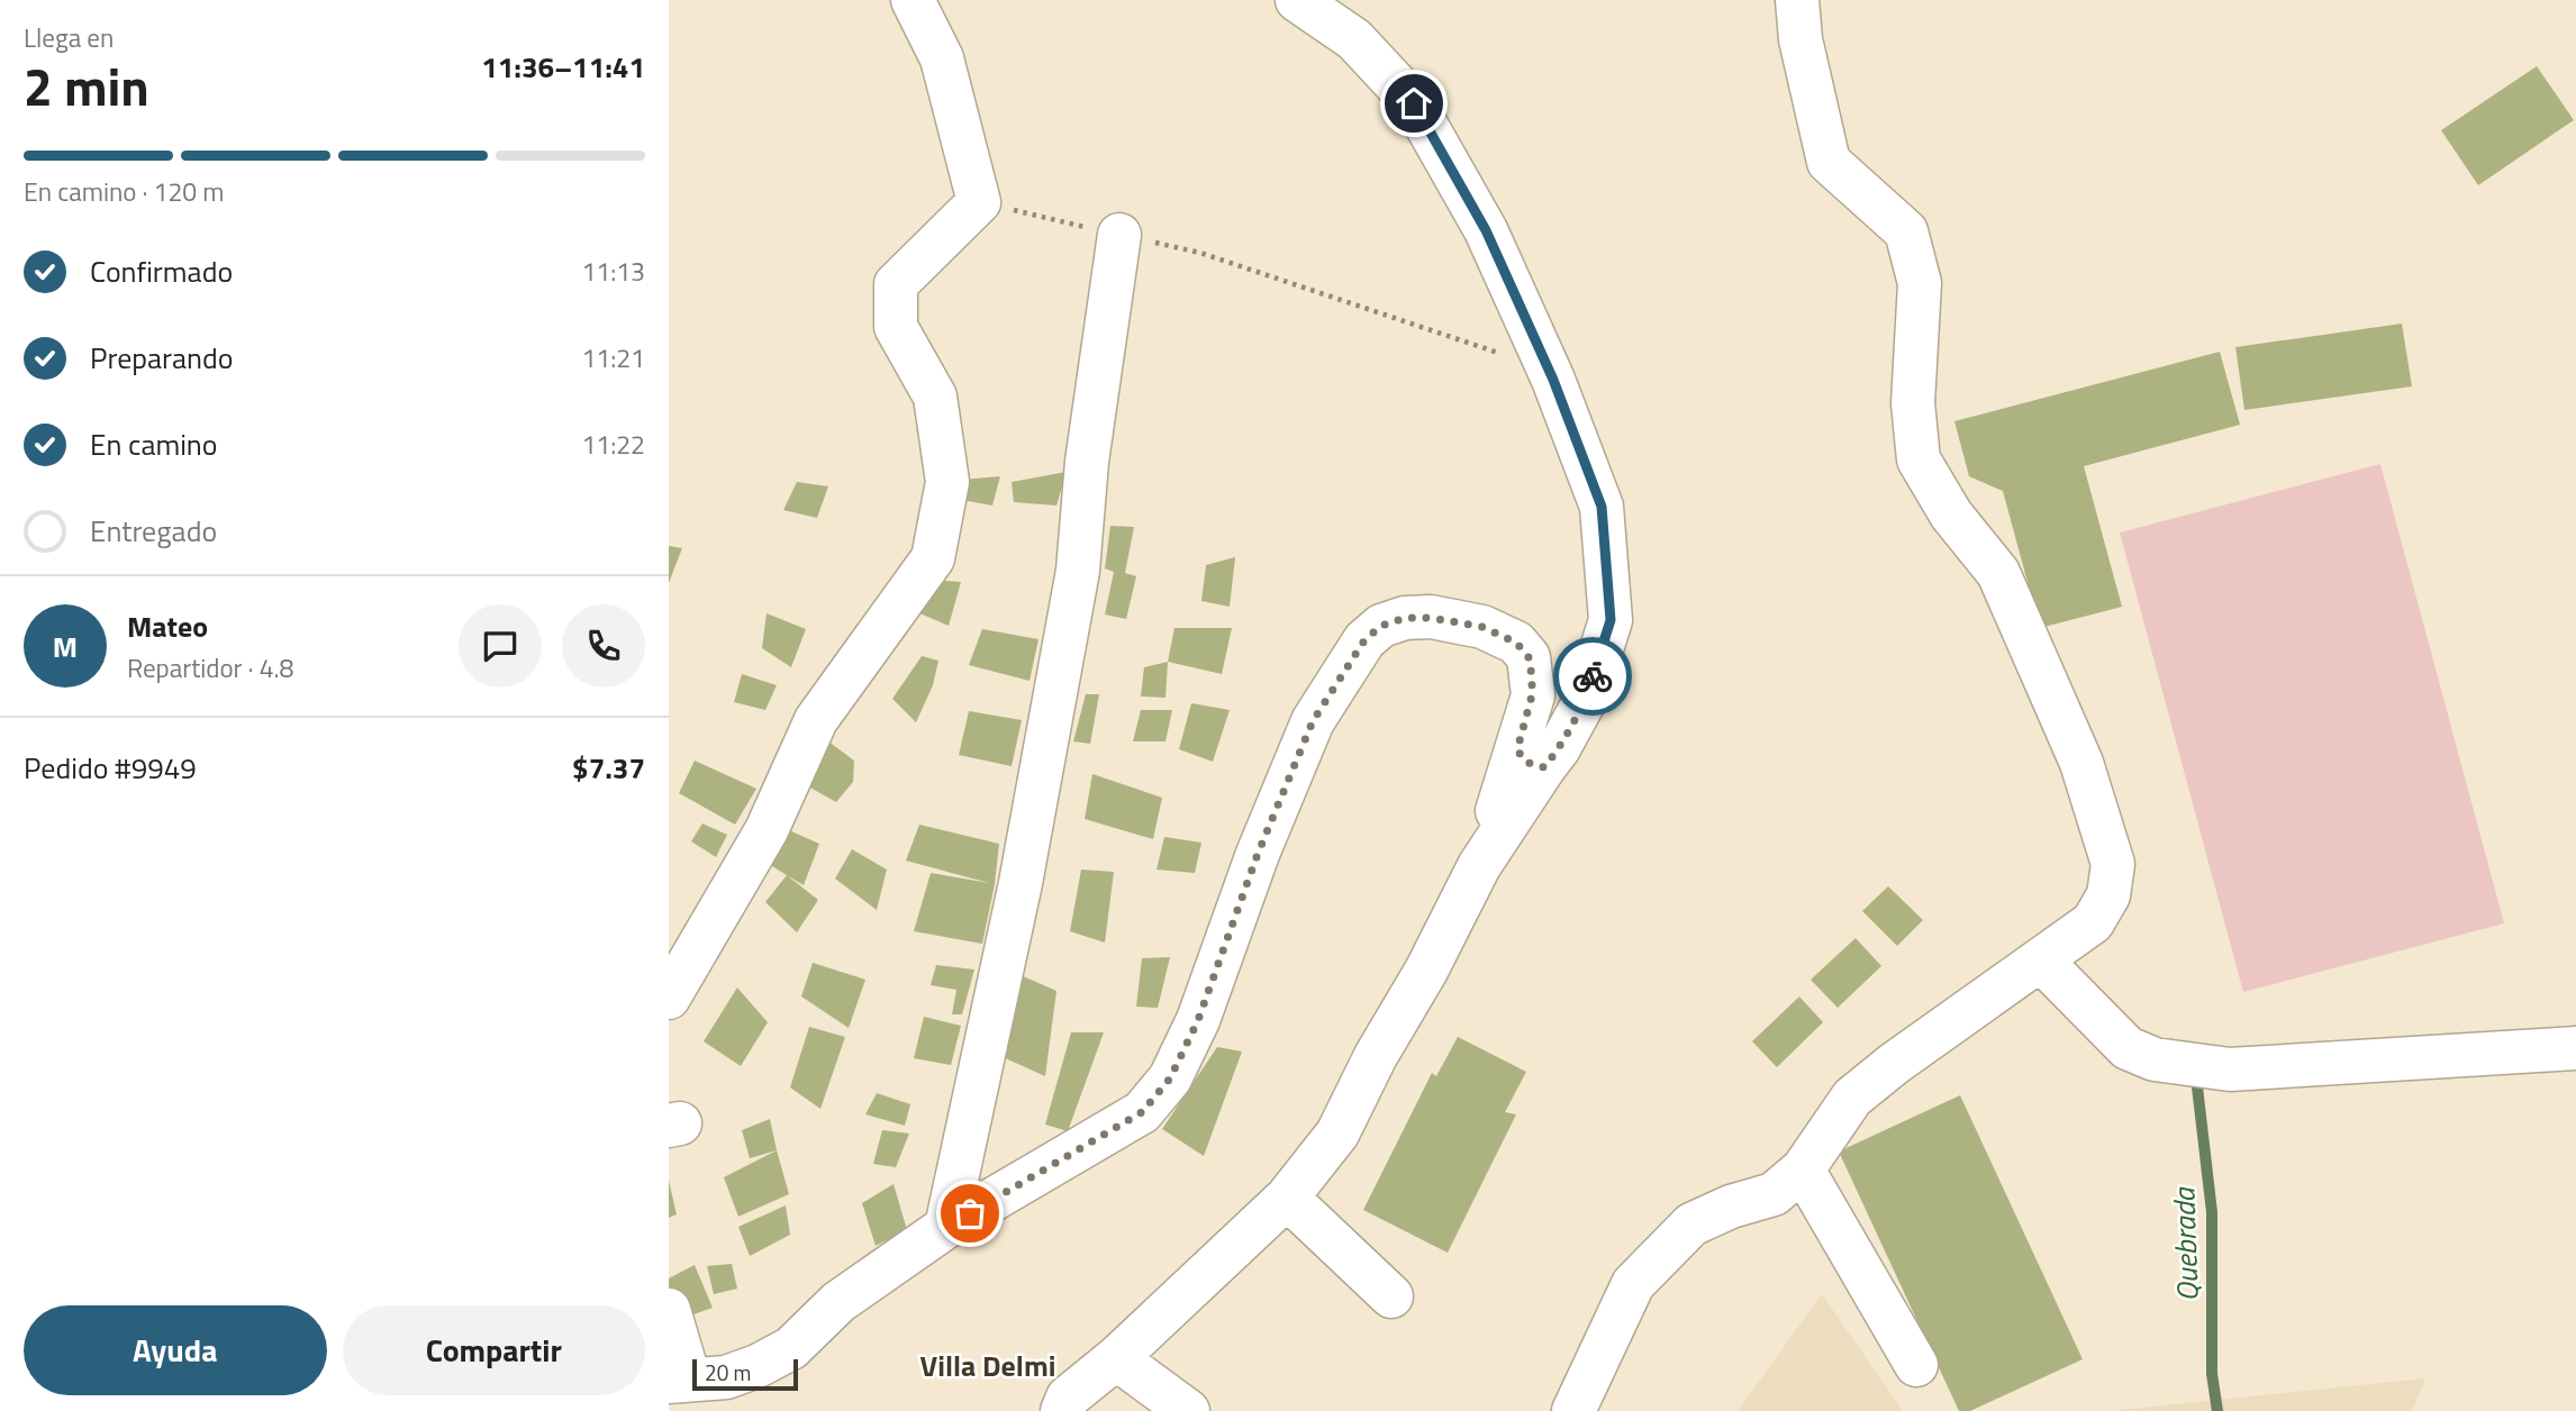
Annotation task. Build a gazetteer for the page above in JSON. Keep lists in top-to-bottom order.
{
  "districts": ["Villa Delmi"],
  "water": ["Quebrada"],
  "scale_bar": "20 m",
  "page": {
    "heading": ["2 min", "Llega en", "11:36–11:41"],
    "panel": [
      "Mateo",
      "Repartidor · 4.8",
      "Pedido #9949",
      "$7.37"
    ],
    "bar": "En camino · 120 m",
    "list": [
      ["Confirmado", "11:13"],
      ["Preparando", "11:21"],
      ["En camino", "11:22"],
      "Entregado"
    ],
    "round": "M",
    "buttons": ["Ayuda", "Compartir"],
    "scale": "20 m"
  }
}
